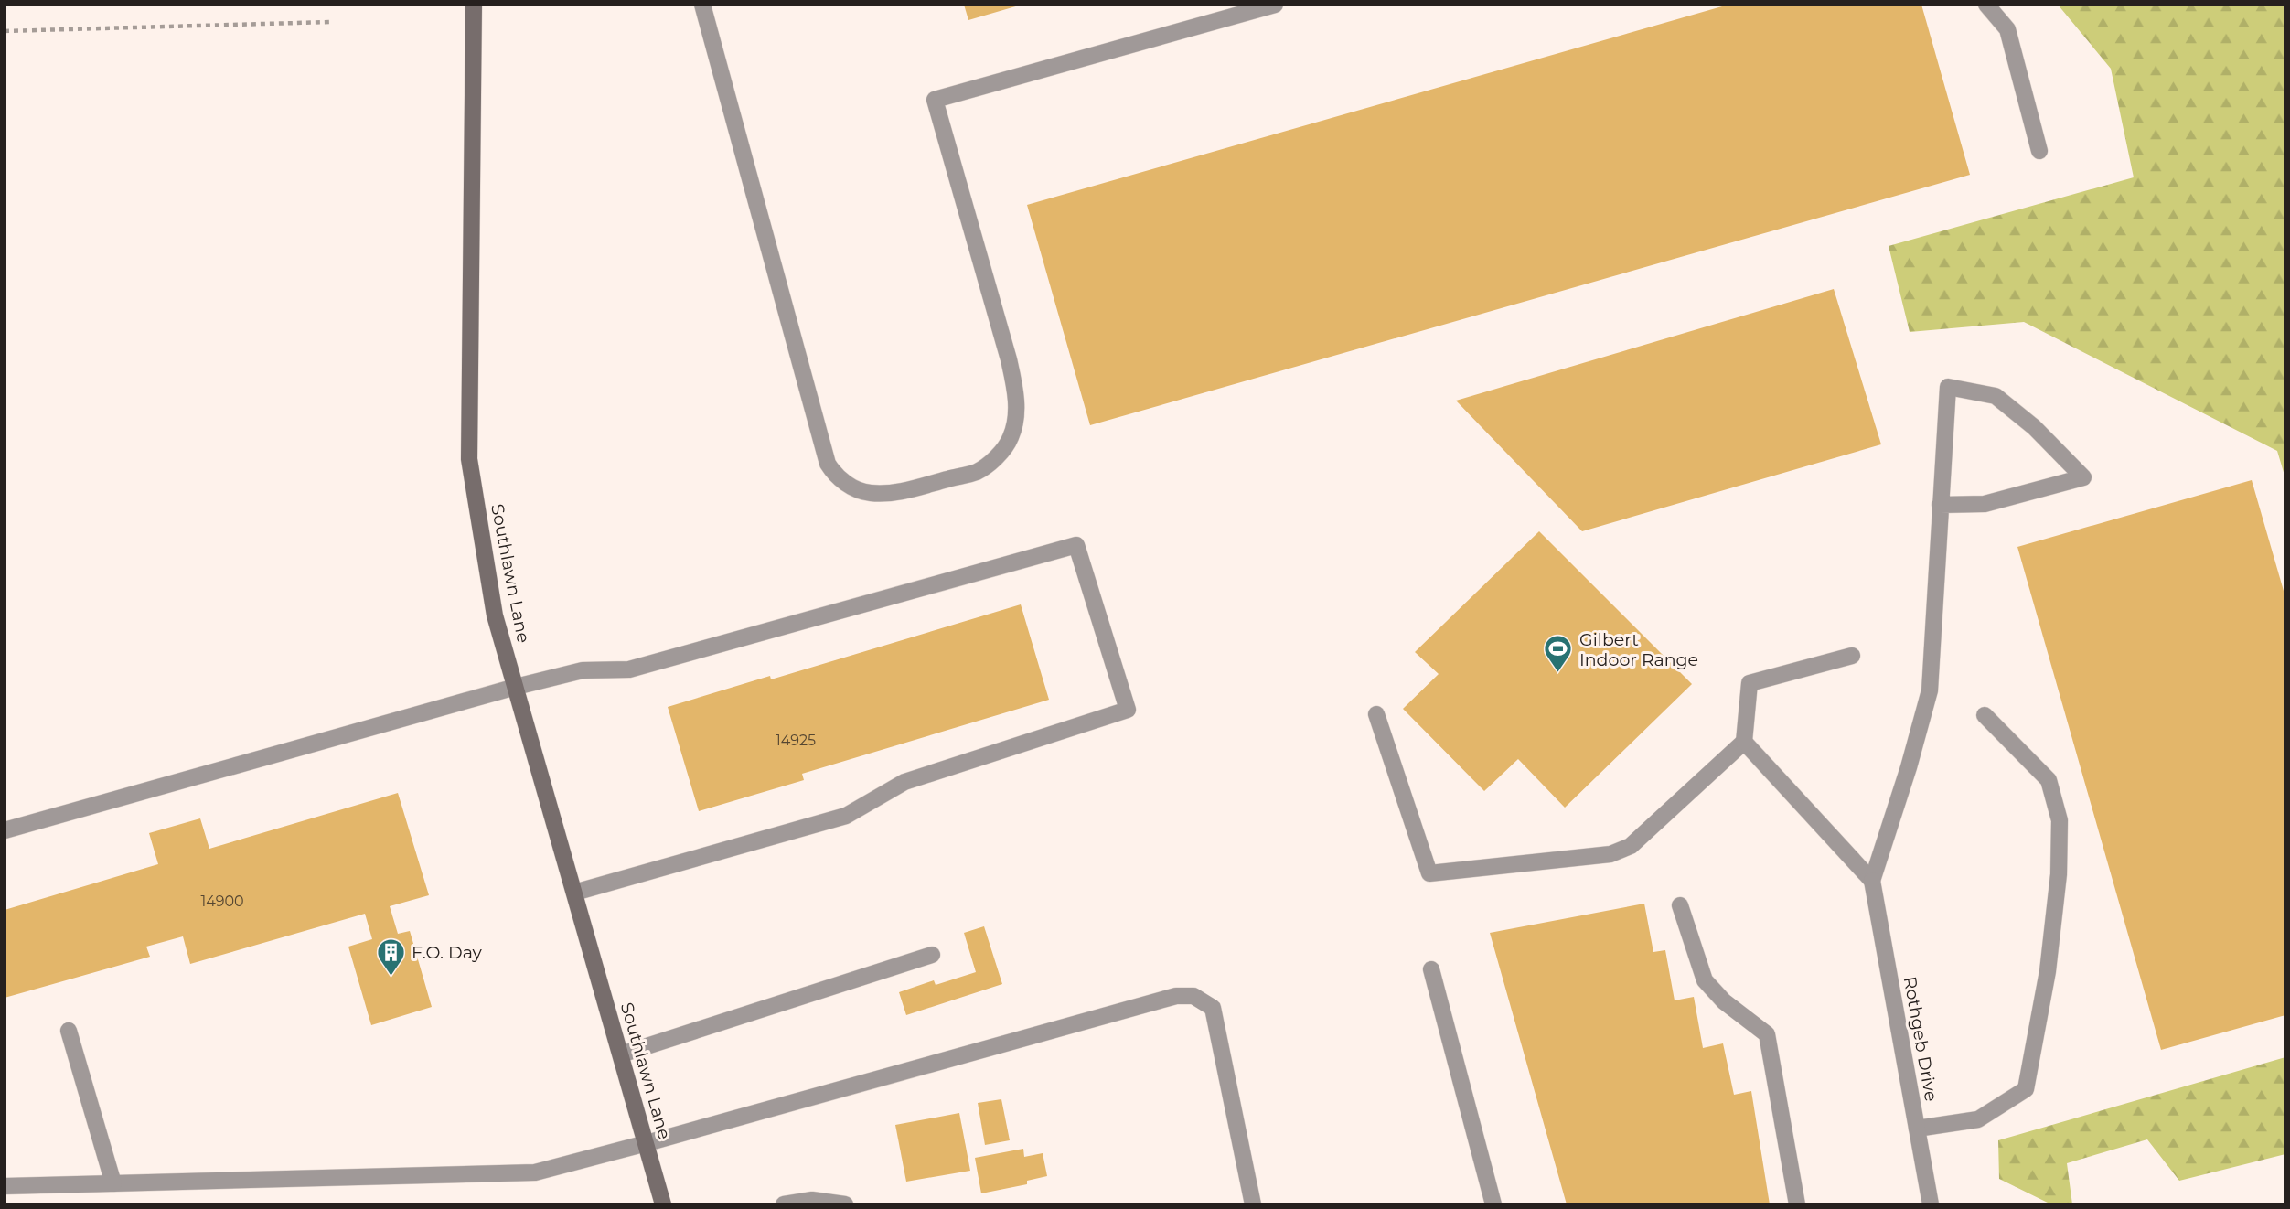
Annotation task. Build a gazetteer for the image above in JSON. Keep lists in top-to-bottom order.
{
  "streets": {
    "street": ["Southlawn Lane", "Rothgeb Drive"]
  },
  "places": {
    "sports": ["Gilbert Indoor Range"],
    "building": ["F.O. Day"]
  },
  "house_numbers": ["14925", "14900"]
}
